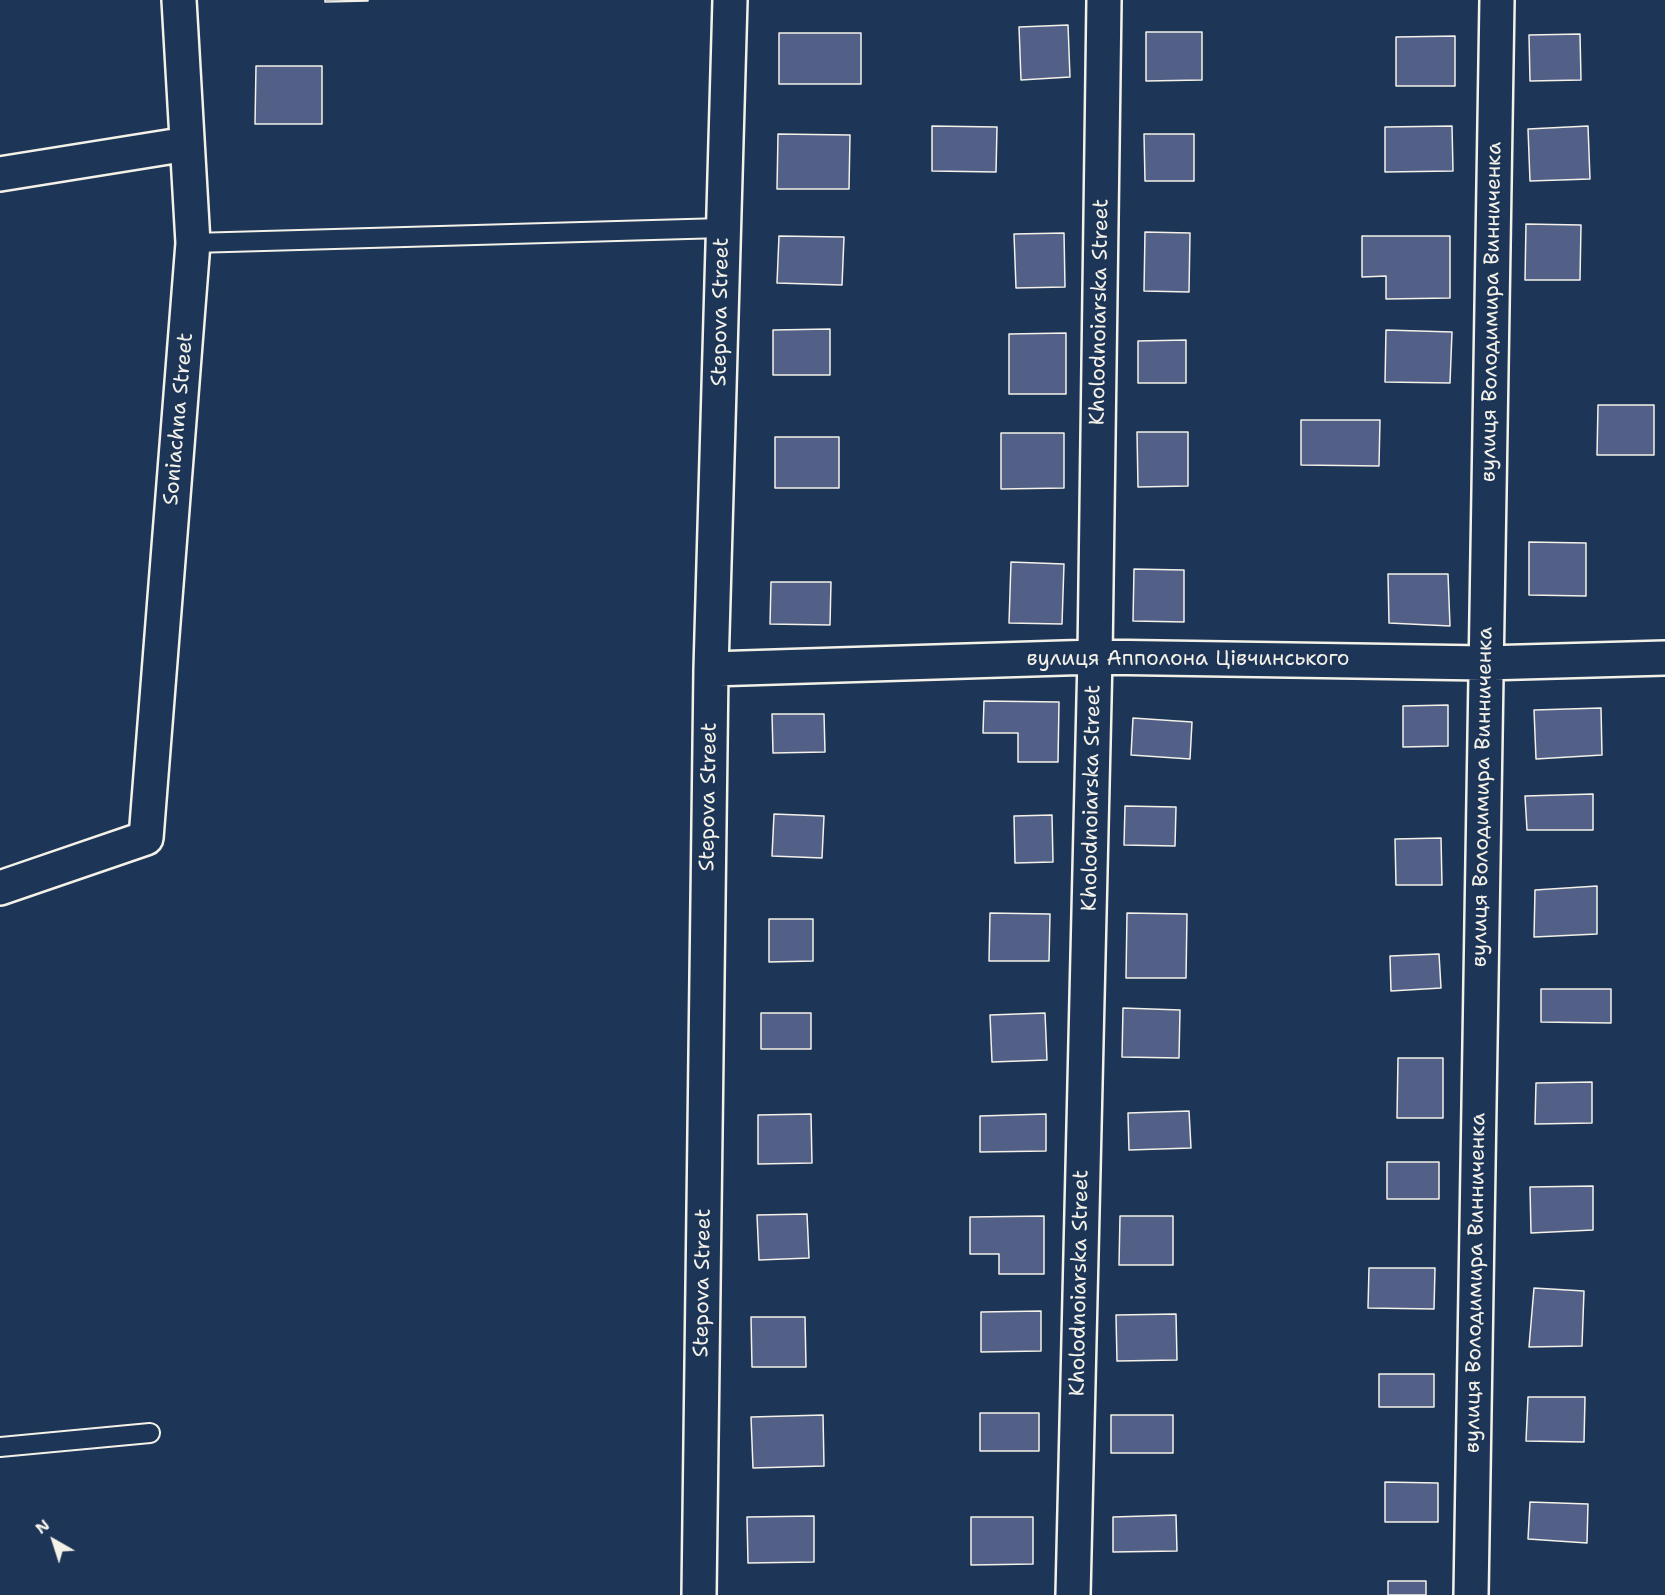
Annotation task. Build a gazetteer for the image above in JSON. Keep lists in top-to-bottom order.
{
  "streets": {
    "street": [
      "Stepova Street",
      "Kholodnoiarska Street",
      "вулиця Володимира Винниченка",
      "Soniachna Street",
      "вулиця Апполона Цівчинського"
    ]
  },
  "crossings": [
    ["Stepova Street", "вулиця Апполона Цівчинського"],
    ["Kholodnoiarska Street", "вулиця Апполона Цівчинського"],
    ["вулиця Володимира Винниченка", "вулиця Апполона Цівчинського"]
  ],
  "north": "top left"
}
